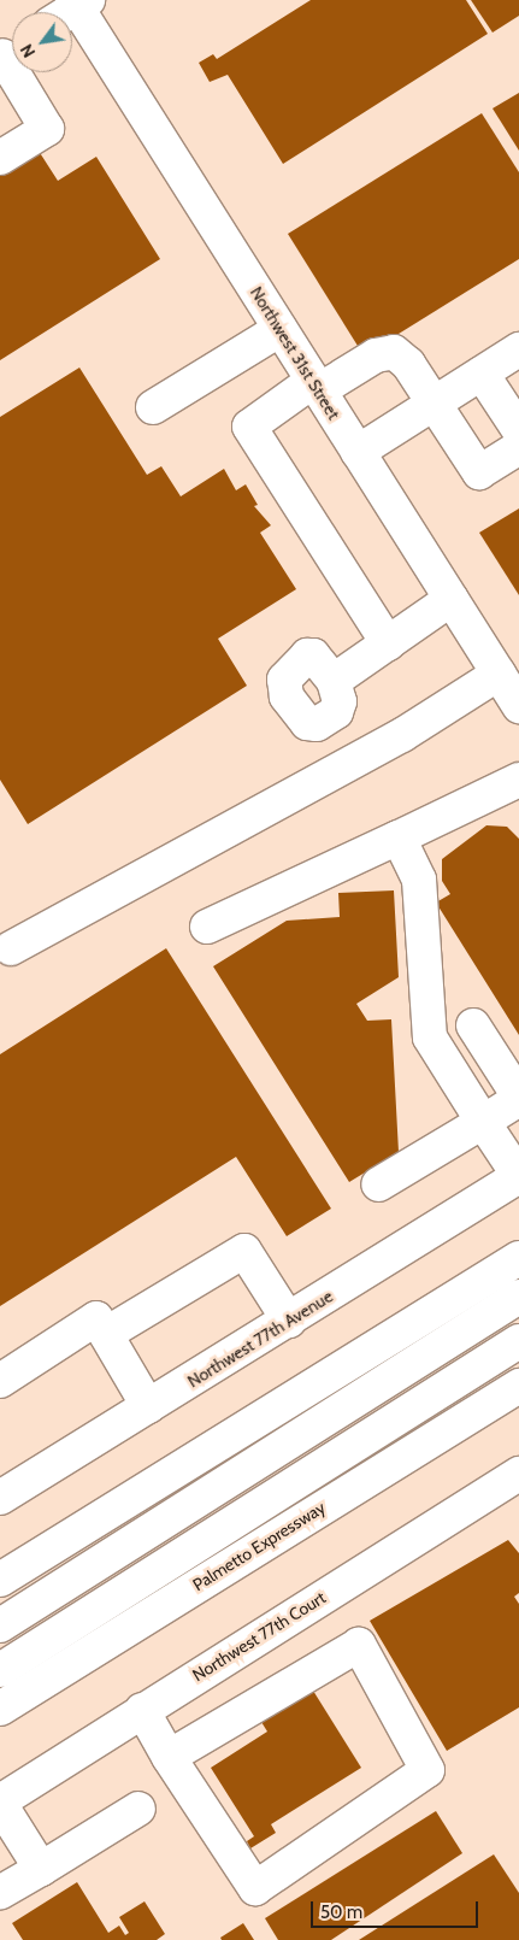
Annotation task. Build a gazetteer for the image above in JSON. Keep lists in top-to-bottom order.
{
  "streets": {
    "main road": [
      "Northwest 31st Street",
      "Northwest 77th Avenue",
      "Palmetto Expressway",
      "Northwest 77th Court"
    ]
  },
  "scale_bar": "50 m",
  "north": "bottom left"
}
